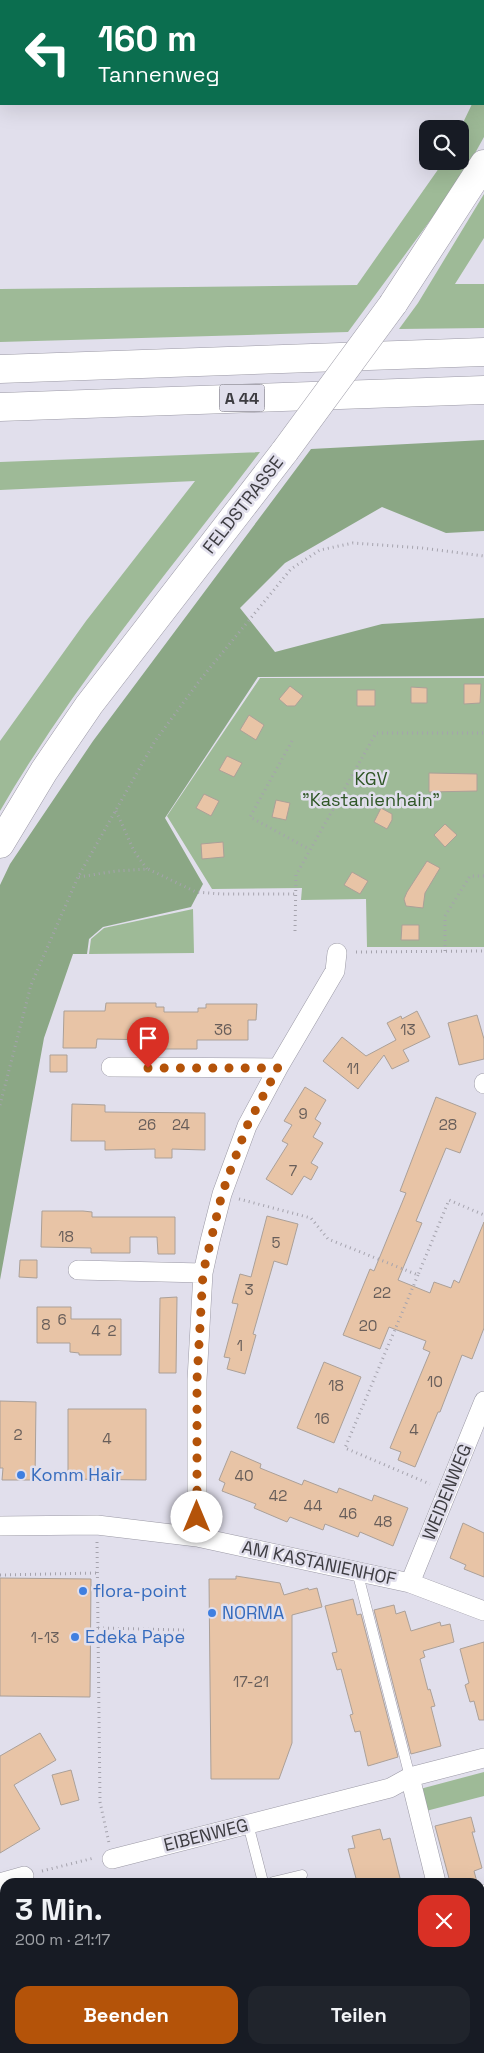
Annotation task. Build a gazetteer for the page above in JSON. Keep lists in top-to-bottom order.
{
  "streets": {
    "main road": ["A 44", "FELDSTRASSE"],
    "street": ["WEIDENWEG", "AM KASTANIENHOF", "EIBENWEG"]
  },
  "crossings": [
    ["WEIDENWEG", "AM KASTANIENHOF"]
  ],
  "parks": ["KGV \"Kastanienhain\""],
  "places": [
    "Komm Hair",
    "flora-point",
    "NORMA",
    "Edeka Pape"
  ],
  "house_numbers": [
    "36",
    "13",
    "11",
    "9",
    "26",
    "24",
    "28",
    "7",
    "18",
    "5",
    "3",
    "22",
    "6",
    "8",
    "20",
    "4",
    "2",
    "1",
    "10",
    "18",
    "16",
    "4",
    "2",
    "4",
    "40",
    "42",
    "44",
    "46",
    "48",
    "1-13",
    "17-21"
  ],
  "page": {
    "turn": ["160 m", "Tannenweg"],
    "heading": ["3 Min.", "200 m · 21:17"],
    "buttons": ["Beenden", "Teilen"]
  }
}
